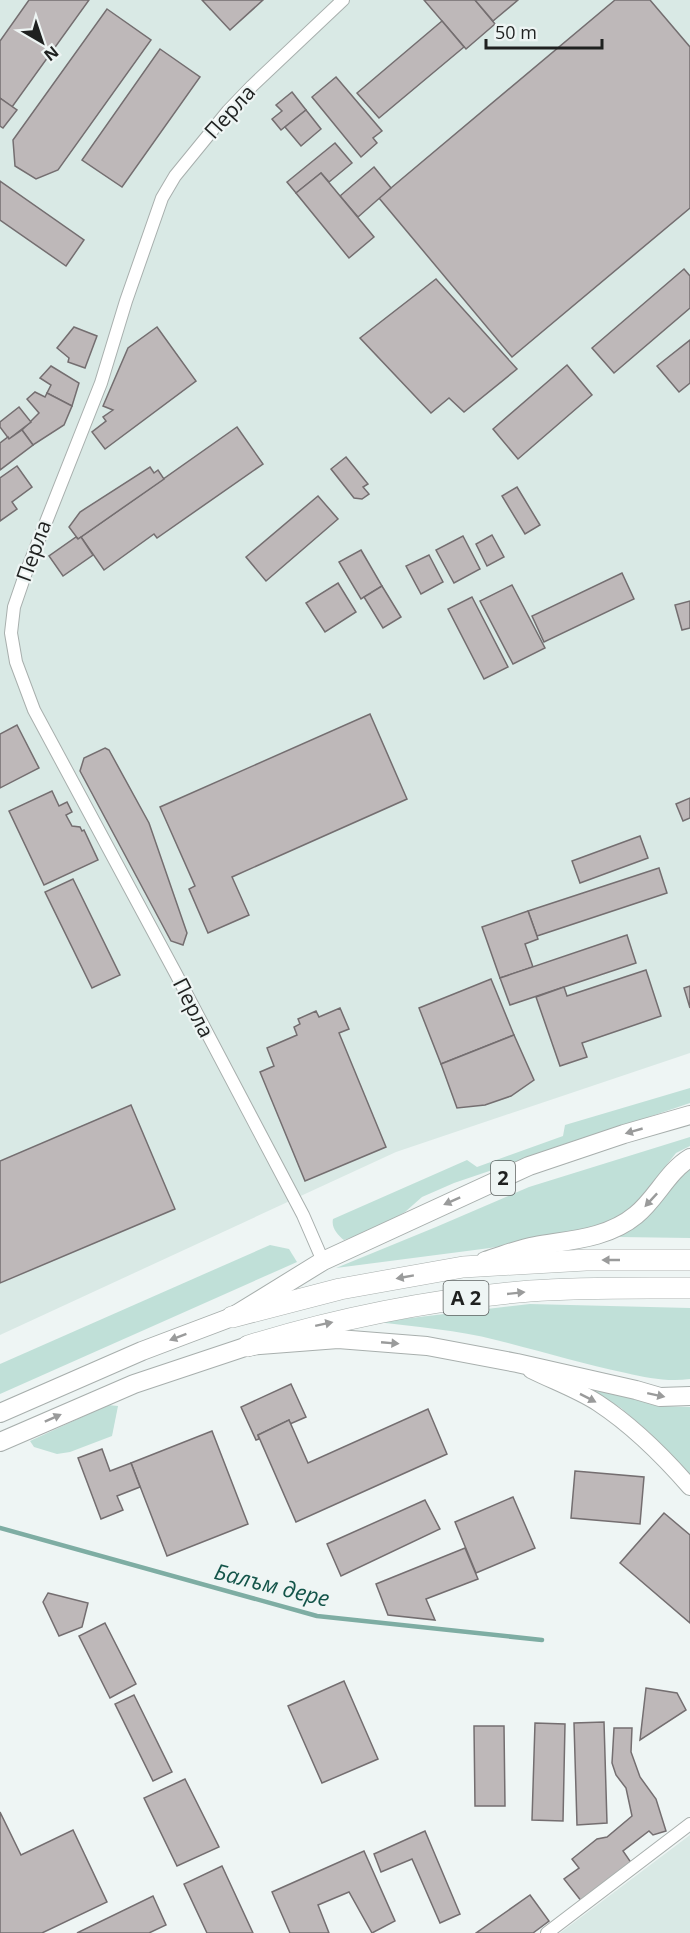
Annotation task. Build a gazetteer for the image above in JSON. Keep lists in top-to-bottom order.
{
  "streets": {
    "highway": ["A 2"],
    "main road": ["2"],
    "street": ["Перла"]
  },
  "crossings": [
    ["Перла", "2"],
    ["2", "A 2"]
  ],
  "water": ["Балъм дере"],
  "scale_bar": "50 m",
  "north": "bottom right"
}
